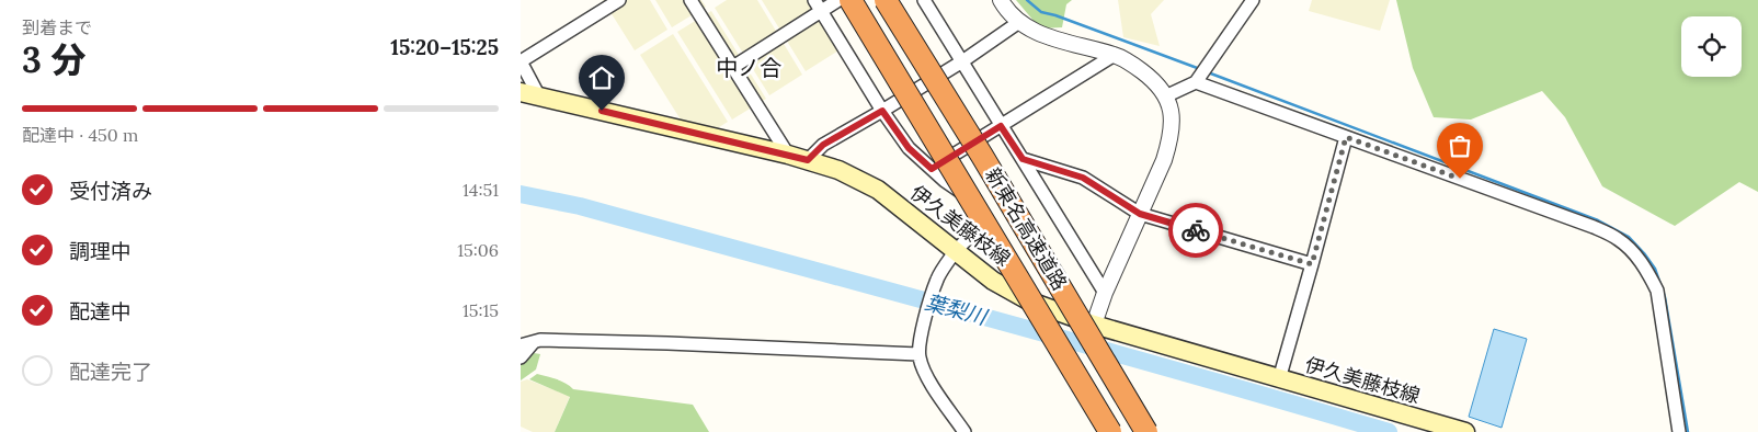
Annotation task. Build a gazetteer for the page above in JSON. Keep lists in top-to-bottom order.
{
  "streets": {
    "highway": ["新東名高速道路"],
    "main road": ["伊久美藤枝線"]
  },
  "districts": ["中ノ合"],
  "water": ["葉梨川"],
  "page": {
    "heading": ["3 分", "到着まで", "15:20–15:25"],
    "bar": "配達中 · 450 m",
    "list": [
      ["受付済み", "14:51"],
      ["調理中", "15:06"],
      ["配達中", "15:15"],
      "配達完了"
    ]
  }
}
